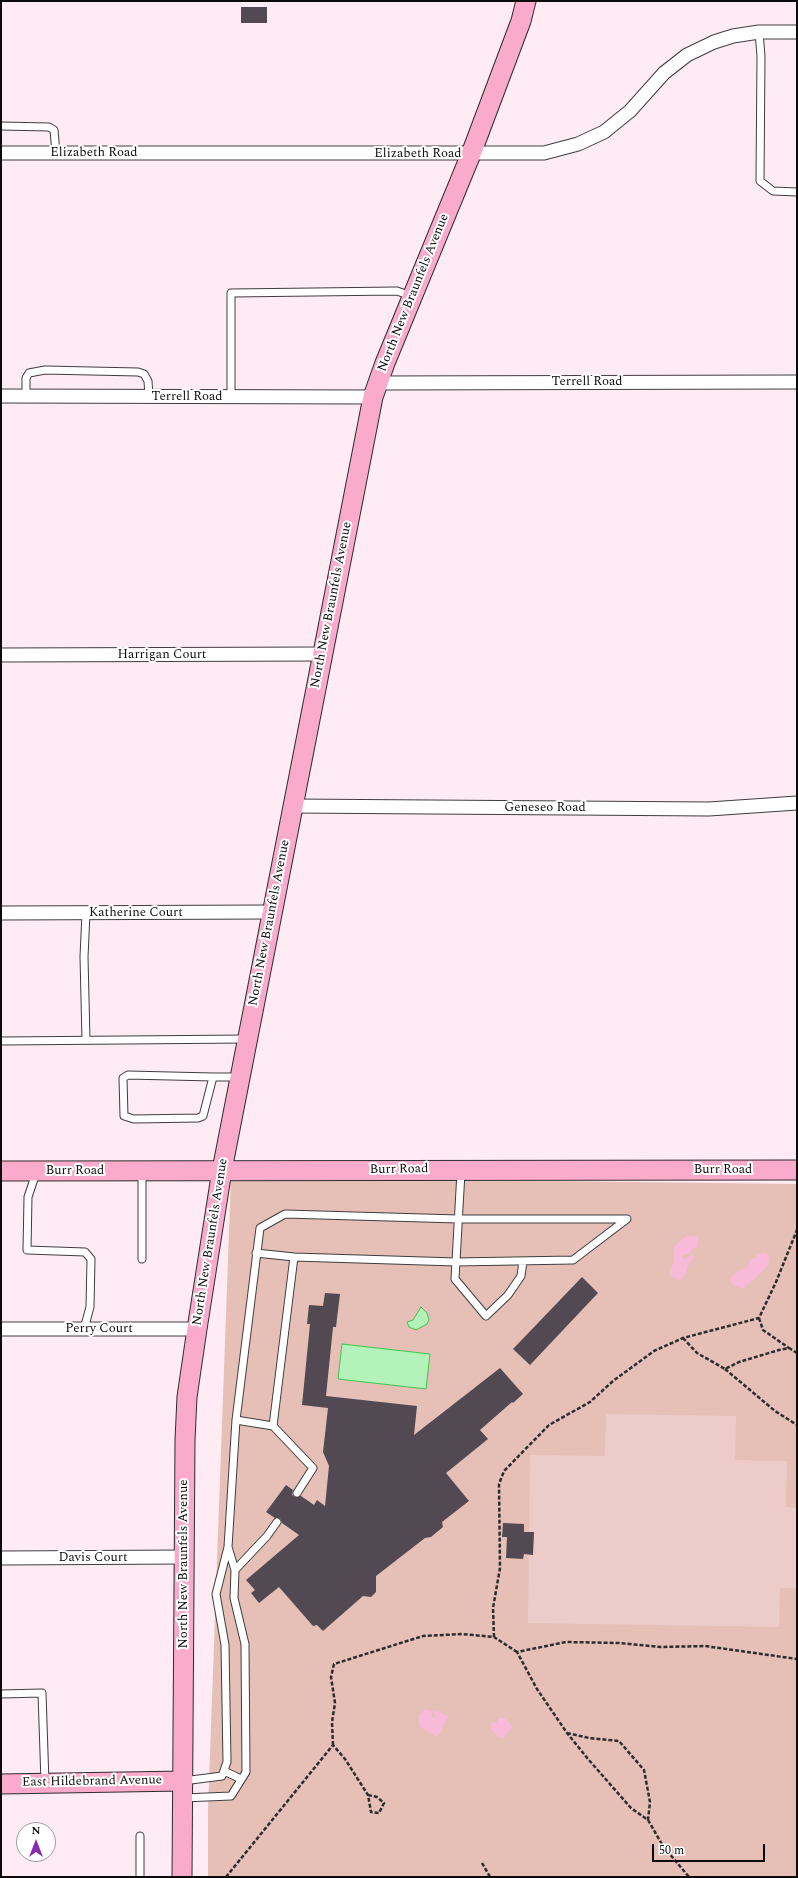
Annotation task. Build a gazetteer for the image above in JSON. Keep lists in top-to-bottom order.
{
  "streets": {
    "street": [
      "Elizabeth Road",
      "North New Braunfels Avenue",
      "Terrell Road",
      "Harrigan Court",
      "Geneseo Road",
      "Katherine Court",
      "Burr Road",
      "Perry Court",
      "Davis Court",
      "East Hildebrand Avenue"
    ]
  },
  "crossings": [
    ["Elizabeth Road", "North New Braunfels Avenue"],
    ["North New Braunfels Avenue", "Terrell Road"],
    ["North New Braunfels Avenue", "Harrigan Court"],
    ["North New Braunfels Avenue", "Geneseo Road"],
    ["North New Braunfels Avenue", "Katherine Court"],
    ["North New Braunfels Avenue", "Burr Road"],
    ["North New Braunfels Avenue", "Perry Court"],
    ["North New Braunfels Avenue", "Davis Court"],
    ["North New Braunfels Avenue", "East Hildebrand Avenue"]
  ],
  "scale_bar": "50 m",
  "north": "top"
}
